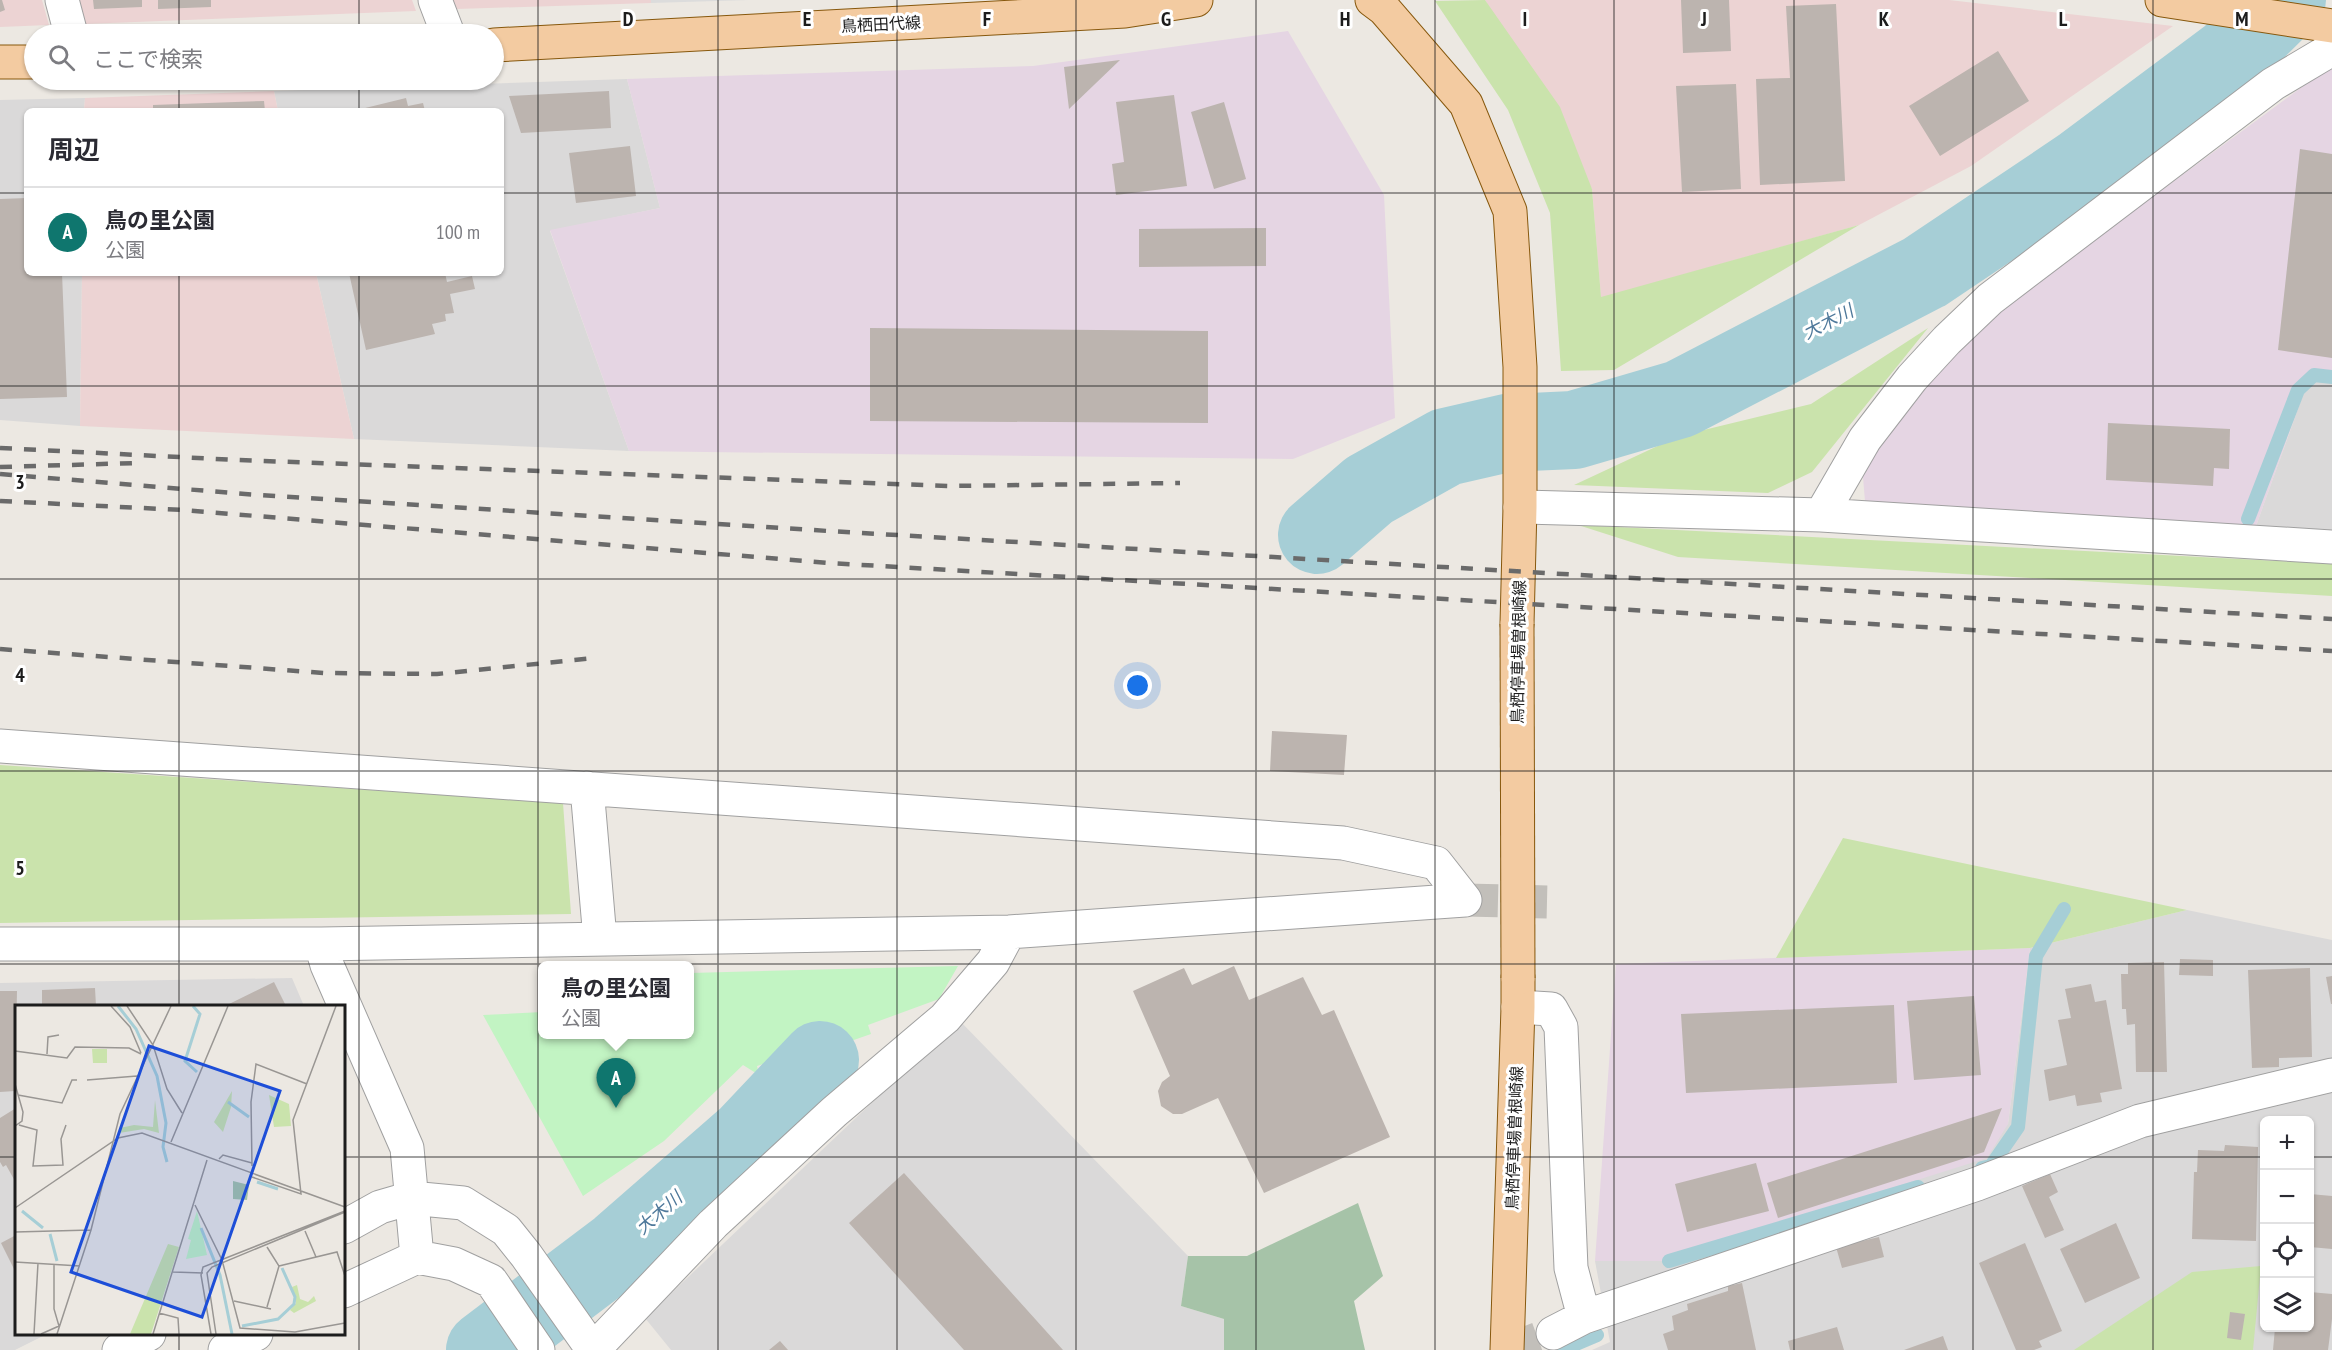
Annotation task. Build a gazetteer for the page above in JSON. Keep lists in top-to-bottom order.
{
  "streets": {
    "main road": ["鳥栖田代線", "鳥栖停車場曽根崎線"]
  },
  "water": ["大木川"],
  "page": {
    "search": "ここで検索",
    "heading": "周辺",
    "list": [
      {
        "mark": "A",
        "name": "鳥の里公園",
        "note": "公園",
        "value": "100 m"
      }
    ],
    "popup": ["鳥の里公園", "公園"],
    "pins": "A",
    "map_buttons": ["+", "−"]
  },
  "grid": {
    "columns": [
      "D",
      "E",
      "F",
      "G",
      "H",
      "I",
      "J",
      "K",
      "L",
      "M"
    ],
    "rows": ["3", "4", "5"]
  }
}
